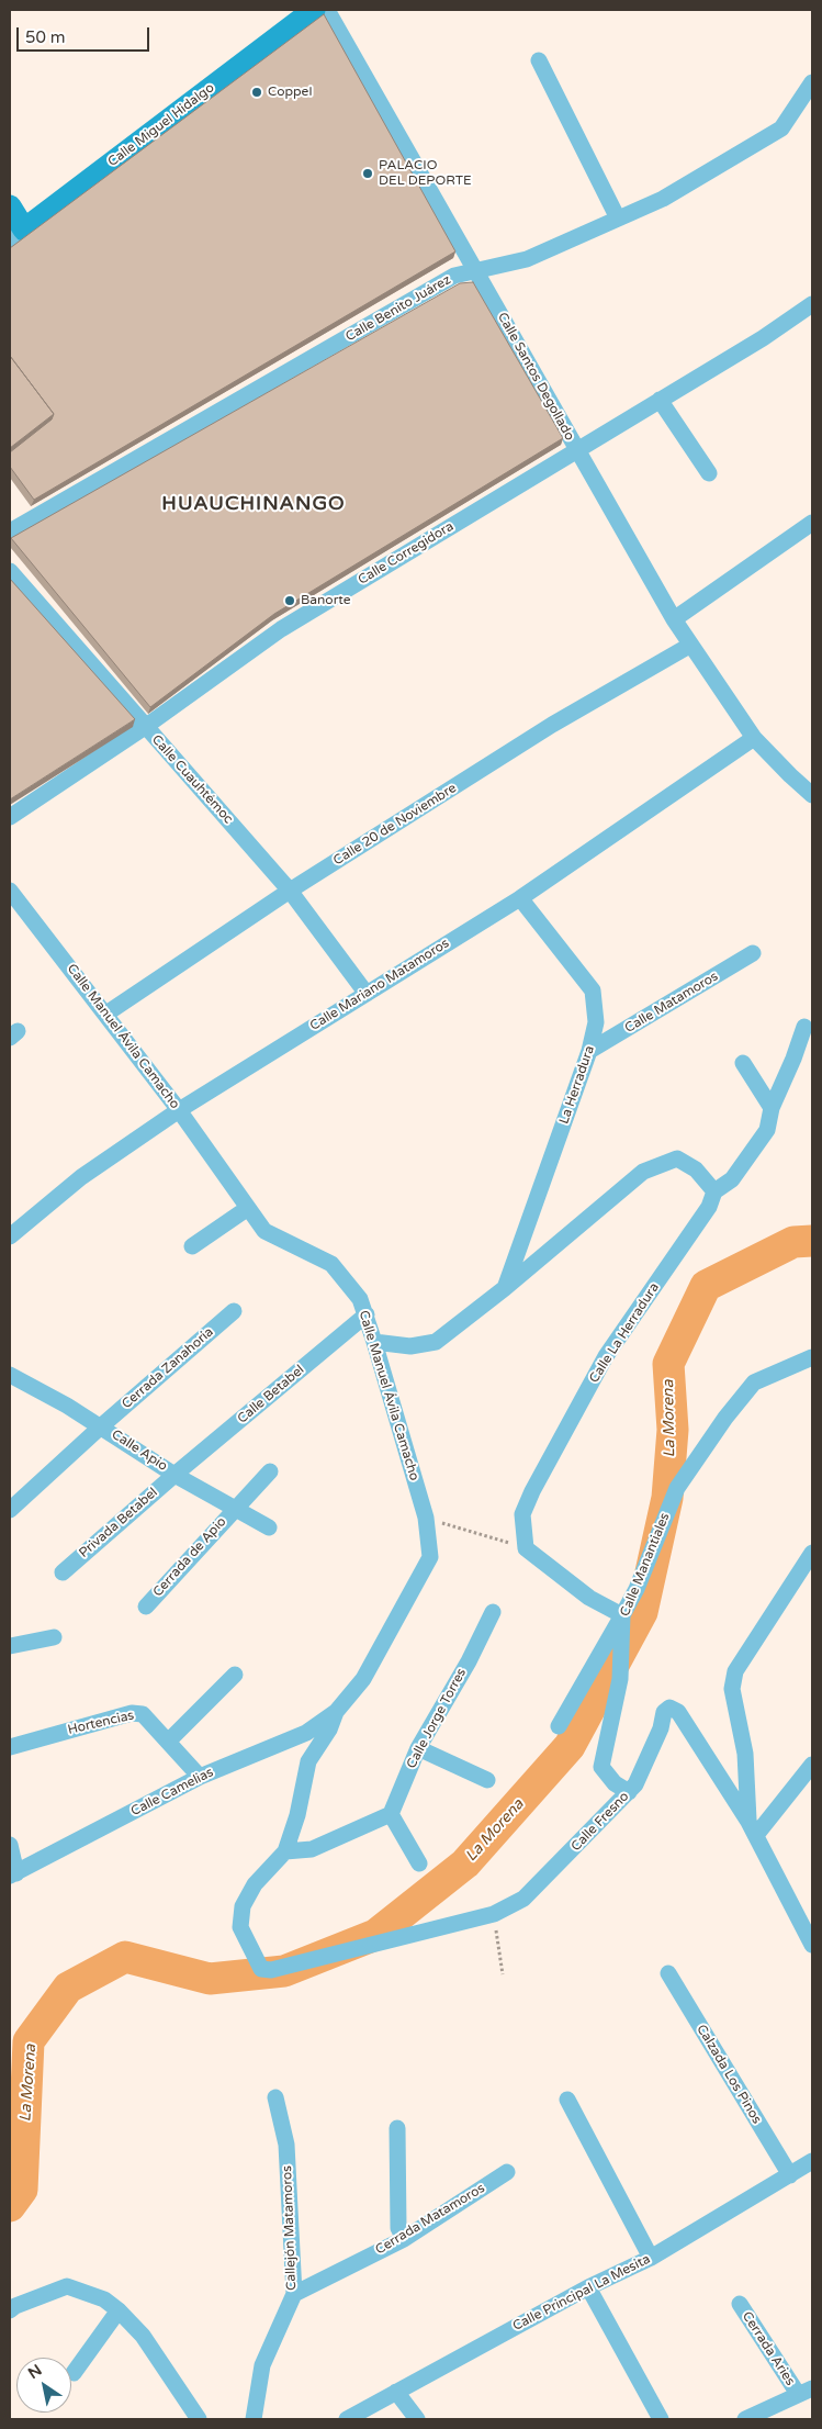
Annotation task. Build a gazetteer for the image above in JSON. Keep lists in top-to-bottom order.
{
  "streets": {
    "main road": ["Calle Miguel Hidalgo"],
    "street": [
      "Calle Benito Juárez",
      "Calle Santos Degollado",
      "Calle Corregidora",
      "Calle Cuauhtémoc",
      "Calle 20 de Noviembre",
      "Calle Mariano Matamoros",
      "Calle Matamoros",
      "Calle Manuel Ávila Camacho",
      "La Herradura",
      "Calle La Herradura",
      "Cerrada Zanahoria",
      "Calle Betabel",
      "Calle Apio",
      "Privada Betabel",
      "Cerrada de Apio",
      "Calle Manantiales",
      "Calle Jorge Torres",
      "Hortencias",
      "Calle Camelias",
      "Calle Fresno",
      "Calzada Los Pinos",
      "Cerrada Matamoros",
      "Callejón Matamoros",
      "Calle Principal La Mesita",
      "Cerrada Aries"
    ]
  },
  "crossings": [
    ["Calle Benito Juárez", "Calle Santos Degollado"],
    ["Calle Santos Degollado", "Calle Corregidora"],
    ["Calle Santos Degollado", "Calle 20 de Noviembre"],
    ["Calle Santos Degollado", "Calle Mariano Matamoros"],
    ["Calle Corregidora", "Calle Cuauhtémoc"],
    ["Calle Cuauhtémoc", "Calle 20 de Noviembre"],
    ["Calle Cuauhtémoc", "Calle Mariano Matamoros"],
    ["Calle 20 de Noviembre", "Calle Manuel Ávila Camacho"],
    ["Calle Mariano Matamoros", "Calle Manuel Ávila Camacho"],
    ["Calle Mariano Matamoros", "La Herradura"],
    ["Calle Matamoros", "La Herradura"],
    ["Calle Manuel Ávila Camacho", "Calle Betabel"],
    ["Calle Manuel Ávila Camacho", "Calle Camelias"],
    ["Cerrada Zanahoria", "Calle Apio"],
    ["Calle Betabel", "Calle Apio"],
    ["Calle Betabel", "Privada Betabel"],
    ["Calle Apio", "Privada Betabel"],
    ["Calle Apio", "Cerrada de Apio"],
    ["Calle Manantiales", "Calle Fresno"],
    ["Hortencias", "Calle Camelias"],
    ["Calzada Los Pinos", "Calle Principal La Mesita"],
    ["Cerrada Matamoros", "Callejón Matamoros"]
  ],
  "districts": ["HUAUCHINANGO"],
  "water": ["La Morena"],
  "places": ["Coppel", "PALACIO DEL DEPORTE", "Banorte"],
  "scale_bar": "50 m",
  "north": "top left"
}
